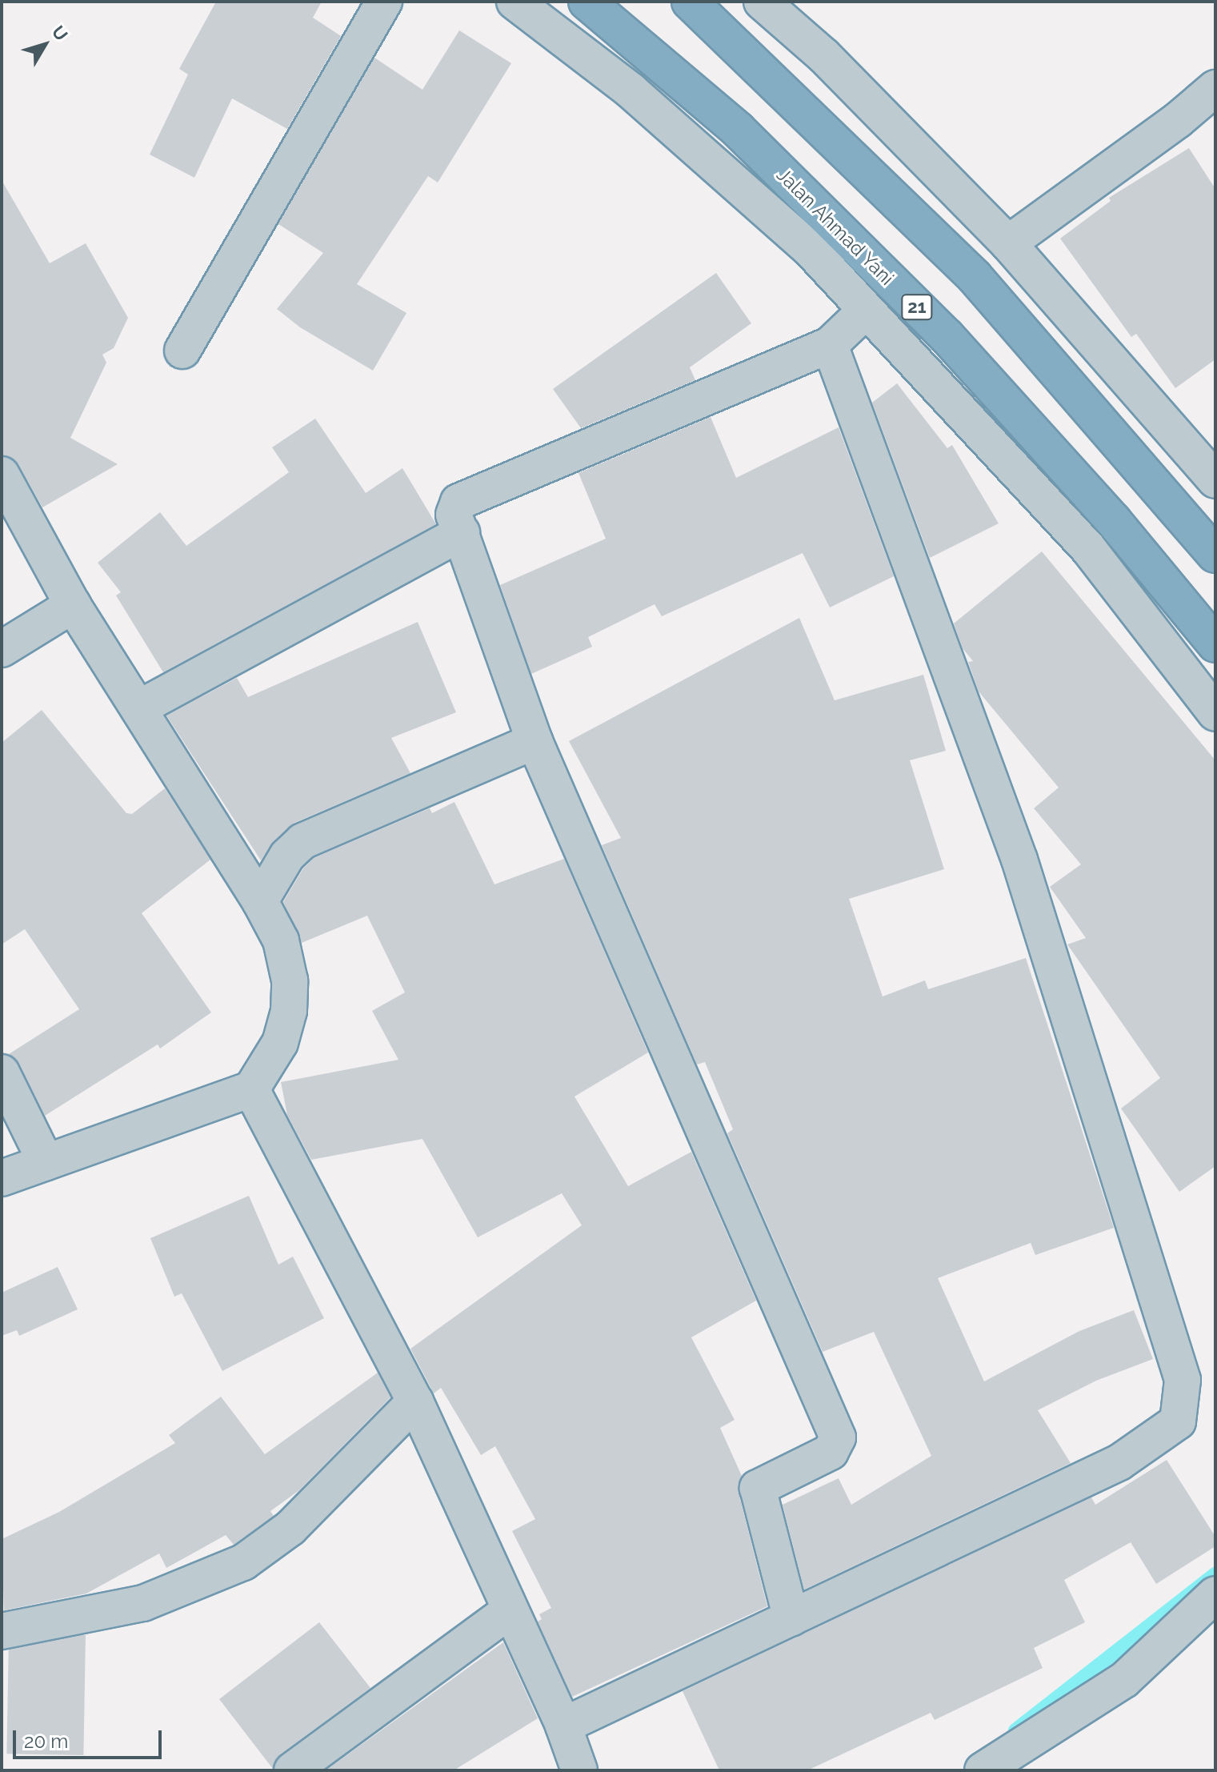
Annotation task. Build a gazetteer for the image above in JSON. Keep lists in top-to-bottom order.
{
  "streets": {
    "highway": ["Jalan Ahmad Yani", "21"]
  },
  "scale_bar": "20 m",
  "north": "top right"
}
